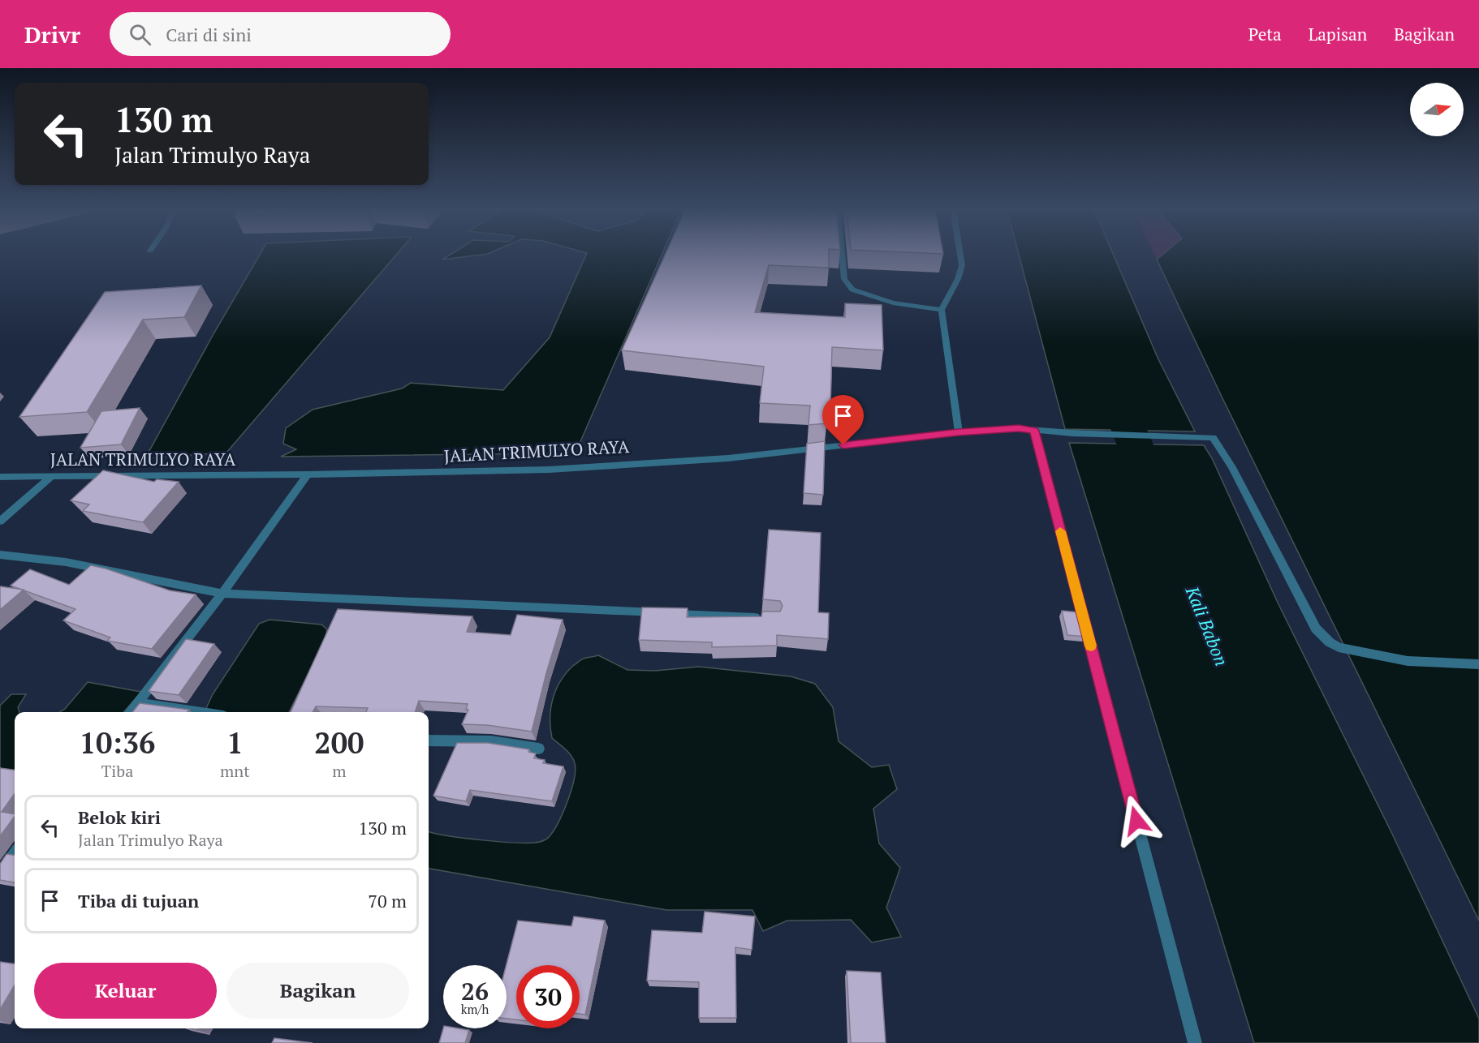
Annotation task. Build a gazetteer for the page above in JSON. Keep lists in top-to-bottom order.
{
  "streets": {
    "street": ["JALAN TRIMULYO RAYA"]
  },
  "water": ["Kali Babon"],
  "north": "right",
  "page": {
    "header": "Drivr",
    "search": "Cari di sini",
    "nav": ["Peta", "Lapisan", "Bagikan"],
    "turn": ["130 m", "Jalan Trimulyo Raya"],
    "eta": [
      "10:36",
      "Tiba",
      "1",
      "mnt",
      "200",
      "m"
    ],
    "list": [
      {
        "name": "Belok kiri",
        "note": "Jalan Trimulyo Raya",
        "value": "130 m"
      },
      {
        "name": "Tiba di tujuan",
        "value": "70 m"
      }
    ],
    "buttons": ["Keluar", "Bagikan"],
    "speed": "26 km/h",
    "limit": "30"
  }
}
